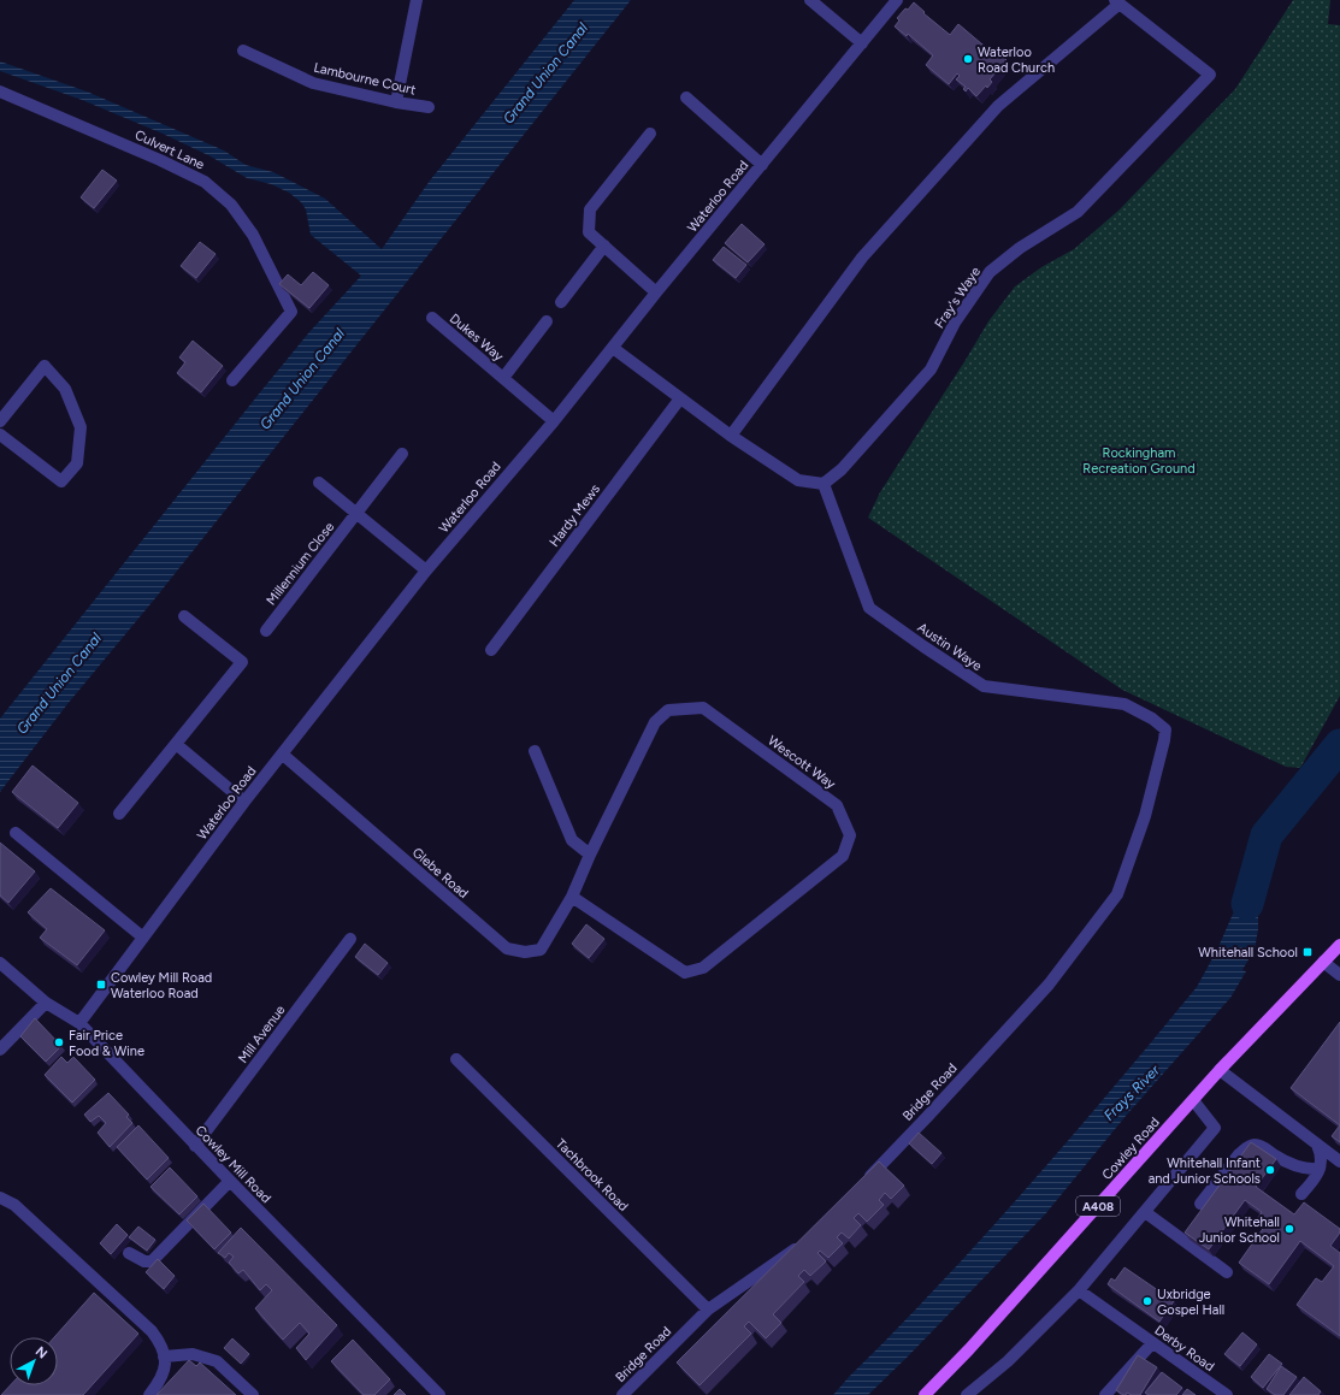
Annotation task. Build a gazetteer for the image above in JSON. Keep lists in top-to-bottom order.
{
  "streets": {
    "main road": ["Cowley Road", "A408"],
    "street": [
      "Lambourne Court",
      "Culvert Lane",
      "Waterloo Road",
      "Fray's Waye",
      "Dukes Way",
      "Hardy Mews",
      "Millennium Close",
      "Austin Waye",
      "Wescott Way",
      "Glebe Road",
      "Mill Avenue",
      "Bridge Road",
      "Cowley Mill Road",
      "Tachbrook Road",
      "Derby Road"
    ]
  },
  "crossings": [
    ["Waterloo Road", "Dukes Way"],
    ["Waterloo Road", "Glebe Road"],
    ["Waterloo Road", "Cowley Mill Road"],
    ["Fray's Waye", "Austin Waye"],
    ["Austin Waye", "Bridge Road"],
    ["Wescott Way", "Glebe Road"],
    ["Mill Avenue", "Cowley Mill Road"],
    ["Bridge Road", "Tachbrook Road"]
  ],
  "water": ["Grand Union Canal", "Frays River"],
  "parks": ["Rockingham Recreation Ground"],
  "places": {
    "other": [
      "Waterloo Road Church",
      "Fair Price Food & Wine",
      "Whitehall Infant and Junior Schools",
      "Whitehall Junior School",
      "Uxbridge Gospel Hall"
    ],
    "transit": ["Whitehall School", "Cowley Mill Road Waterloo Road"]
  },
  "north": "top right"
}
